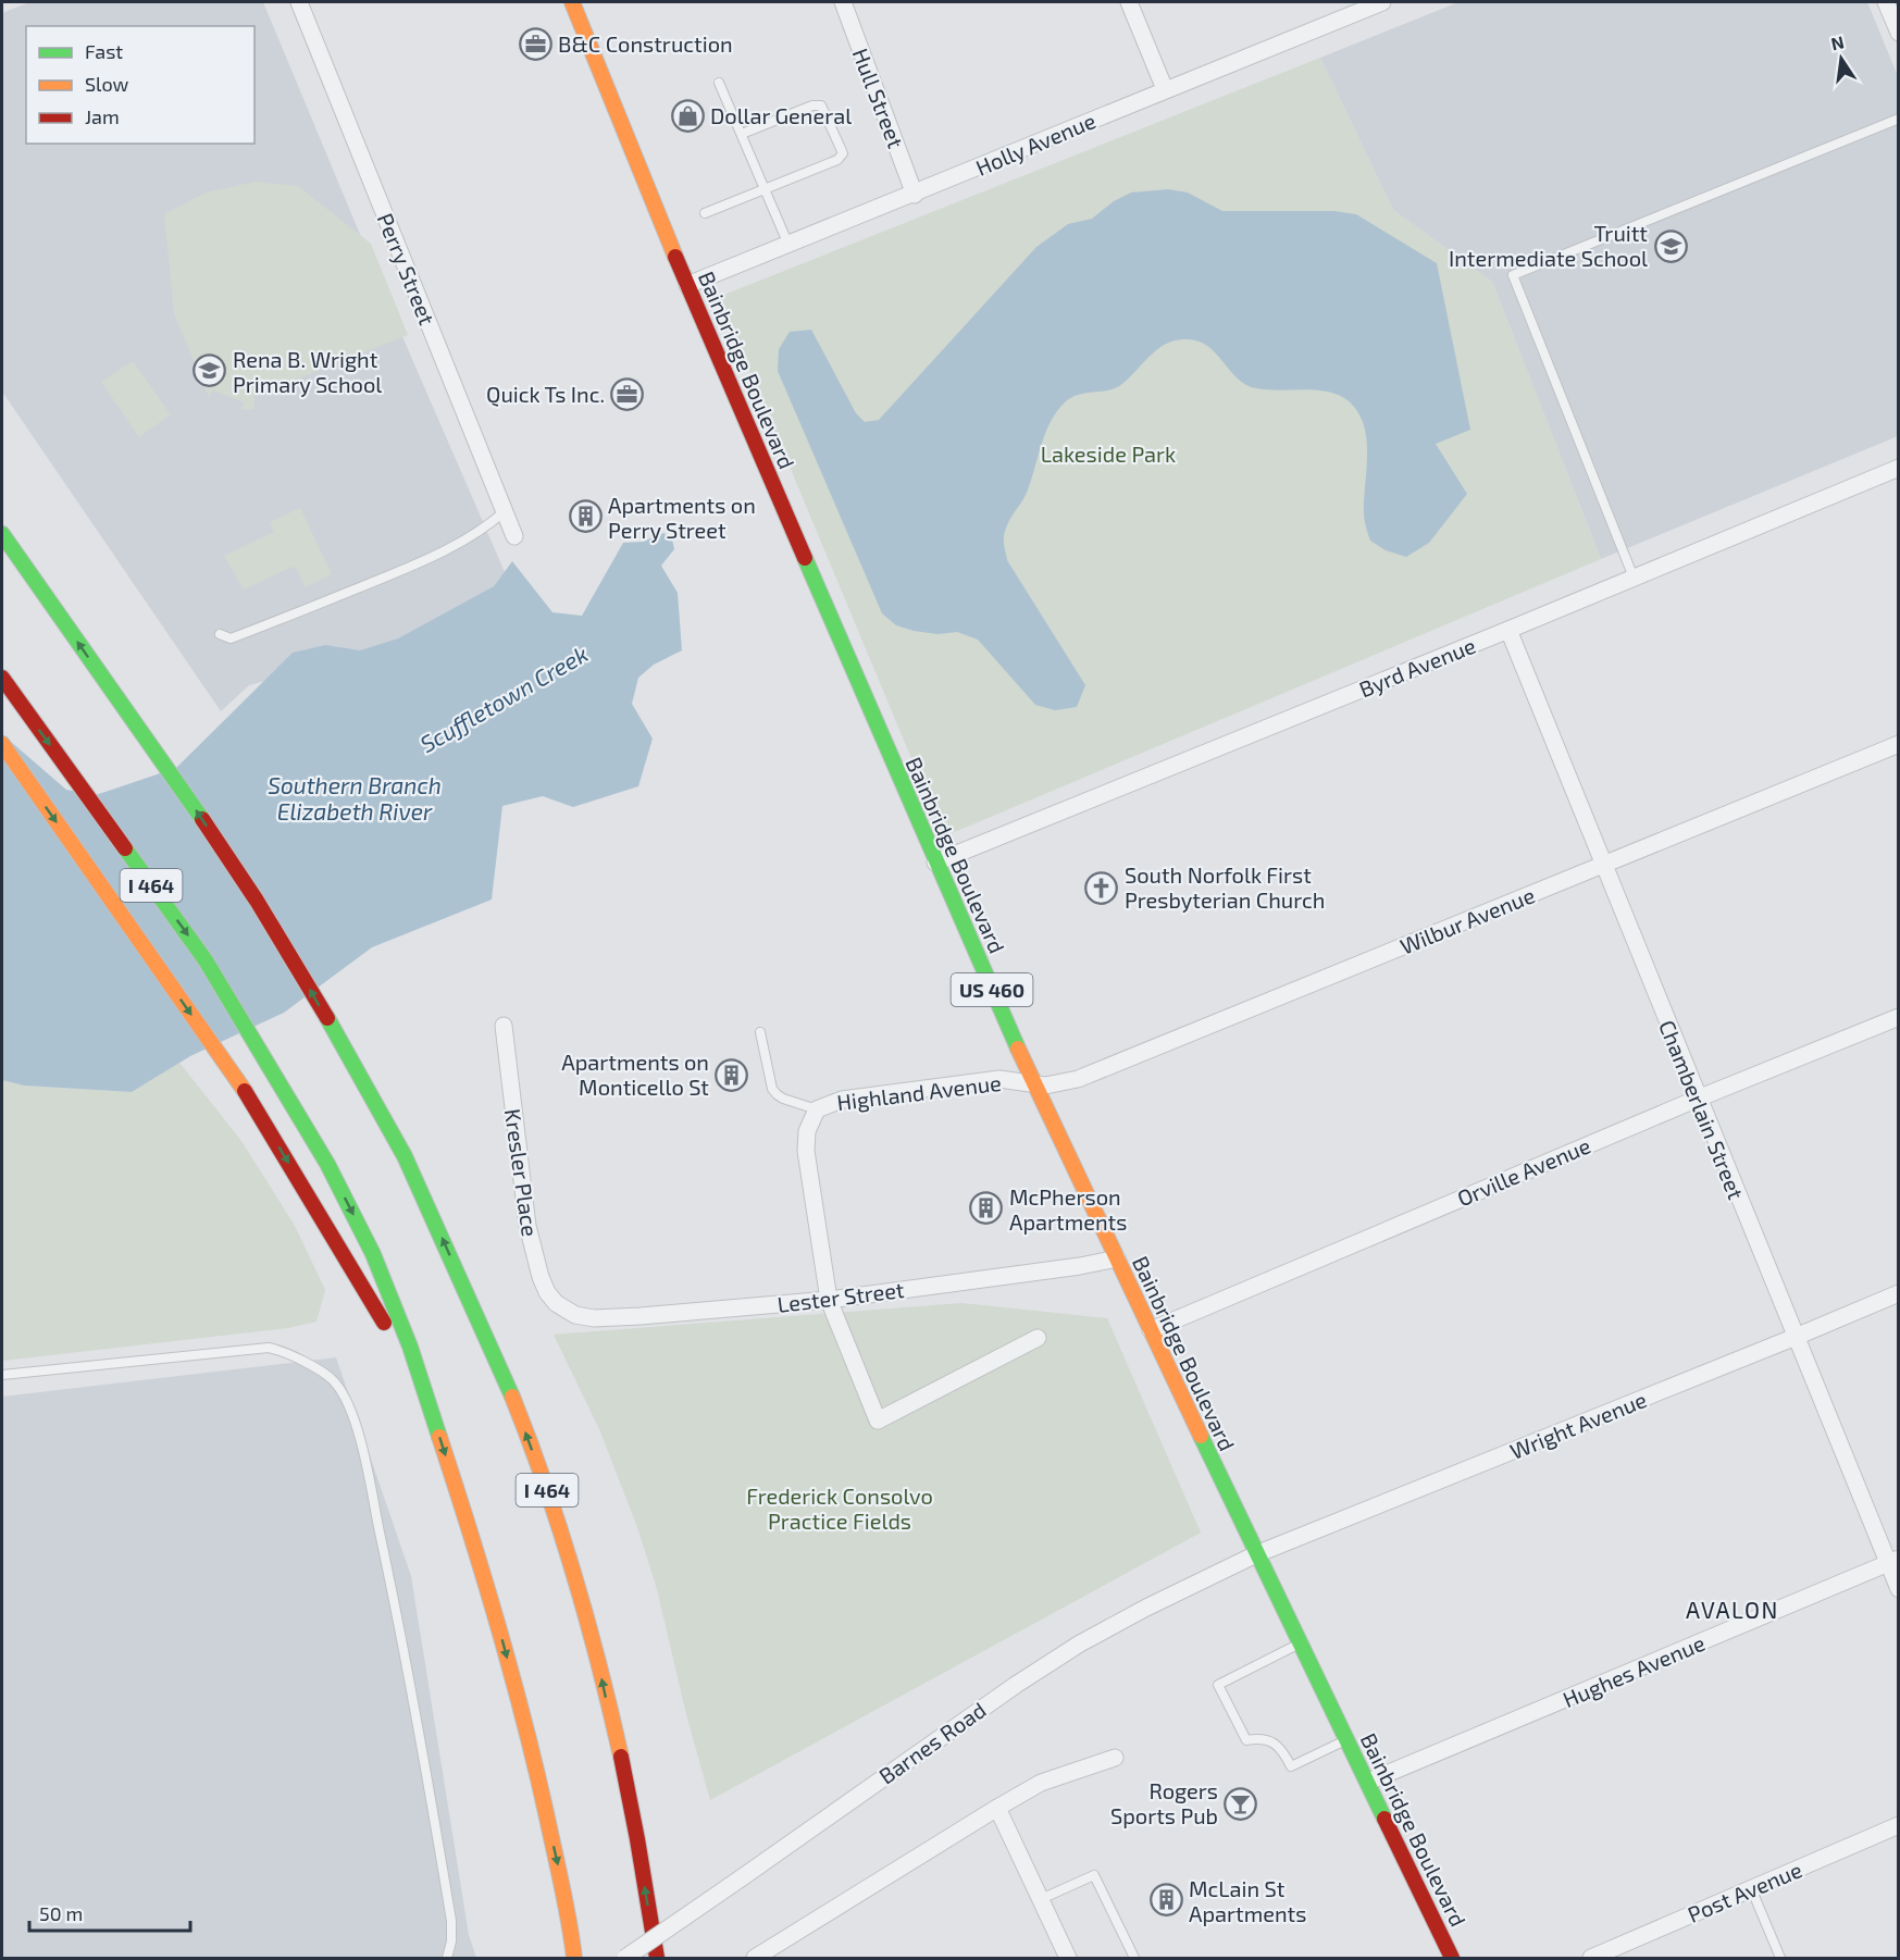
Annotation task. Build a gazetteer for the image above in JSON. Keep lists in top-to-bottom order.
{
  "streets": {
    "main road": ["Bainbridge Boulevard", "I 464", "US 460"],
    "street": [
      "Hull Street",
      "Holly Avenue",
      "Perry Street",
      "Byrd Avenue",
      "Wilbur Avenue",
      "Highland Avenue",
      "Chamberlain Street",
      "Orville Avenue",
      "Kresler Place",
      "Lester Street",
      "Wright Avenue",
      "Hughes Avenue",
      "Barnes Road",
      "Post Avenue"
    ]
  },
  "crossings": [
    ["Hull Street", "Holly Avenue"],
    ["Holly Avenue", "Bainbridge Boulevard"],
    ["Bainbridge Boulevard", "Byrd Avenue"],
    ["Bainbridge Boulevard", "Wilbur Avenue"],
    ["Bainbridge Boulevard", "Highland Avenue"],
    ["Bainbridge Boulevard", "Orville Avenue"],
    ["Bainbridge Boulevard", "Lester Street"],
    ["Bainbridge Boulevard", "Wright Avenue"],
    ["Bainbridge Boulevard", "Hughes Avenue"],
    ["Bainbridge Boulevard", "Barnes Road"],
    ["Byrd Avenue", "Chamberlain Street"],
    ["Wilbur Avenue", "Highland Avenue"],
    ["Wilbur Avenue", "Chamberlain Street"],
    ["Chamberlain Street", "Orville Avenue"],
    ["Chamberlain Street", "Wright Avenue"],
    ["Chamberlain Street", "Hughes Avenue"],
    ["Kresler Place", "Lester Street"],
    ["Wright Avenue", "Barnes Road"]
  ],
  "districts": ["AVALON"],
  "water": ["Scuffletown Creek", "Southern Branch Elizabeth River"],
  "parks": ["Lakeside Park", "Frederick Consolvo Practice Fields"],
  "places": {
    "office": ["B&C Construction", "Quick Ts Inc."],
    "shop": ["Dollar General"],
    "school or university": ["Truitt Intermediate School", "Rena B. Wright Primary School"],
    "building": [
      "Apartments on Perry Street",
      "Apartments on Monticello St",
      "McPherson Apartments",
      "McLain St Apartments"
    ],
    "church": ["South Norfolk First Presbyterian Church"],
    "bar": ["Rogers Sports Pub"]
  },
  "legend": ["Fast", "Slow", "Jam"],
  "scale_bar": "50 m",
  "north": "top"
}
